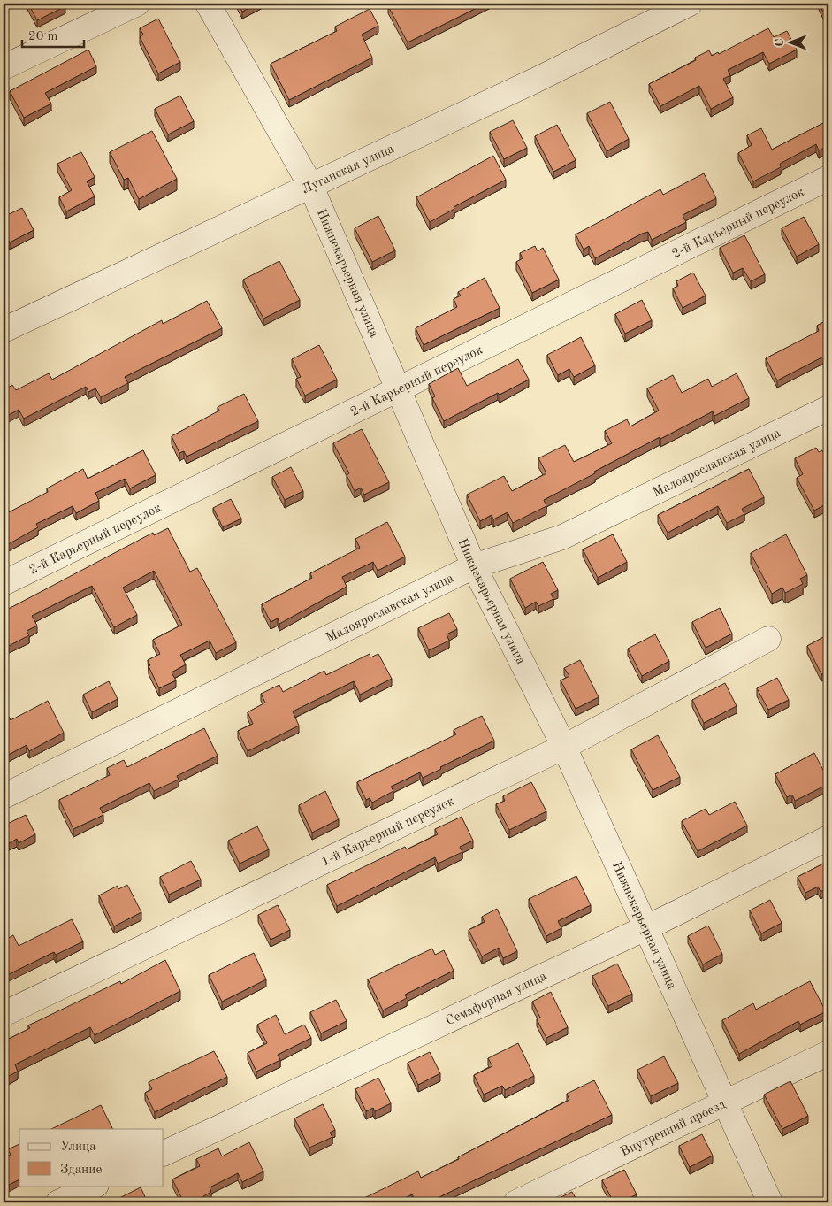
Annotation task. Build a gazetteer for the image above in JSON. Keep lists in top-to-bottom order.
{
  "streets": {
    "street": [
      "Луганская улица",
      "2-й Карьерный переулок",
      "Нижнекарьерная улица",
      "Малоярославская улица",
      "1-й Карьерный переулок",
      "Семафорная улица",
      "Внутренний проезд"
    ]
  },
  "crossings": [
    ["Луганская улица", "Нижнекарьерная улица"],
    ["2-й Карьерный переулок", "Нижнекарьерная улица"],
    ["Нижнекарьерная улица", "Малоярославская улица"],
    ["Нижнекарьерная улица", "1-й Карьерный переулок"],
    ["Нижнекарьерная улица", "Семафорная улица"],
    ["Нижнекарьерная улица", "Внутренний проезд"]
  ],
  "legend": ["Улица", "Здание"],
  "scale_bar": "20 m",
  "north": "left"
}
